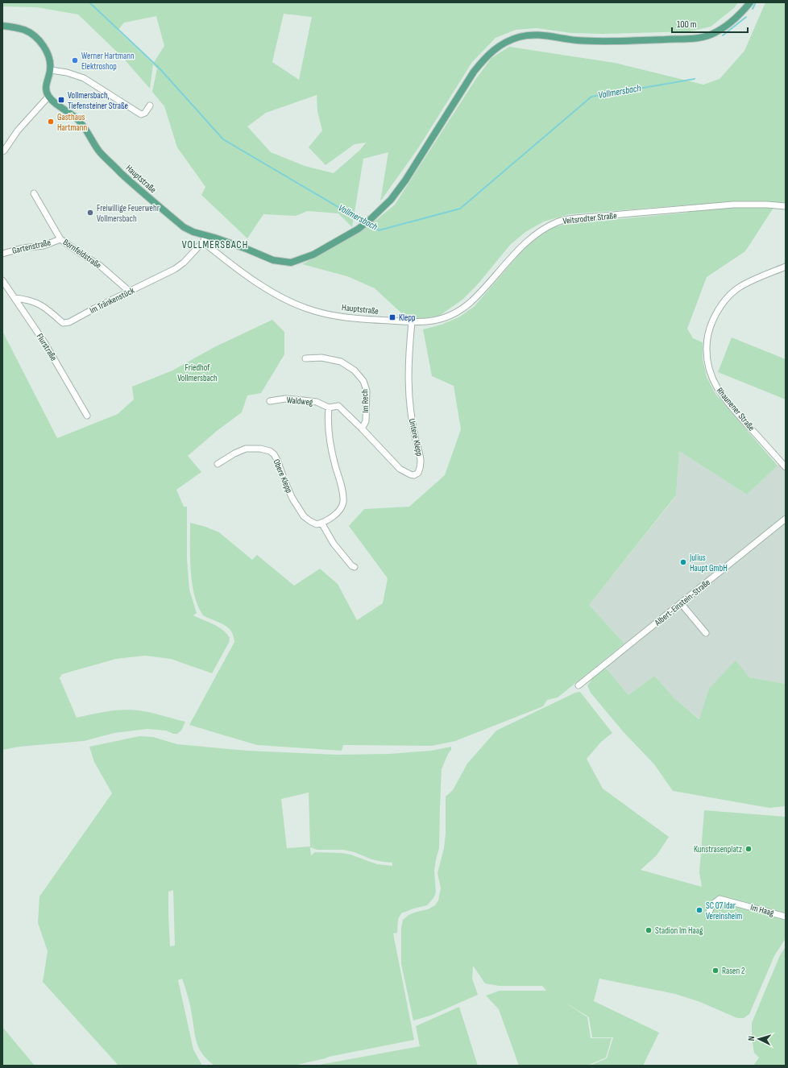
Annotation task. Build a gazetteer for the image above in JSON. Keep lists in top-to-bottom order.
{
  "streets": {
    "main road": ["Hauptstraße"],
    "street": [
      "Veitsrodter Straße",
      "Gartenstraße",
      "Bornfeldstraße",
      "Im Tränkenstück",
      "Flurstraße",
      "Waldweg",
      "Im Rech",
      "Rhaunener Straße",
      "Untere Klepp",
      "Obere Klepp",
      "Albert-Einstein-Straße",
      "Im Haag"
    ]
  },
  "crossings": [
    ["Hauptstraße", "Veitsrodter Straße"],
    ["Hauptstraße", "Im Tränkenstück"],
    ["Hauptstraße", "Untere Klepp"],
    ["Veitsrodter Straße", "Untere Klepp"],
    ["Gartenstraße", "Bornfeldstraße"],
    ["Bornfeldstraße", "Im Tränkenstück"],
    ["Im Tränkenstück", "Flurstraße"],
    ["Waldweg", "Untere Klepp"],
    ["Im Rech", "Untere Klepp"]
  ],
  "districts": ["VOLLMERSBACH"],
  "water": ["Vollmersbach"],
  "parks": ["Friedhof Vollmersbach"],
  "places": {
    "other": [
      "Werner Hartmann Elektroshop",
      "Gasthaus Hartmann",
      "Freiwillige Feuerwehr Vollmersbach",
      "Julius Haupt GmbH",
      "Kunstrasenplatz",
      "SC 07 Idar Vereinsheim",
      "Stadion Im Haag",
      "Rasen 2"
    ],
    "transit": ["Vollmersbach, Tiefensteiner Straße", "Klepp"]
  },
  "scale_bar": "100 m",
  "north": "left"
}
